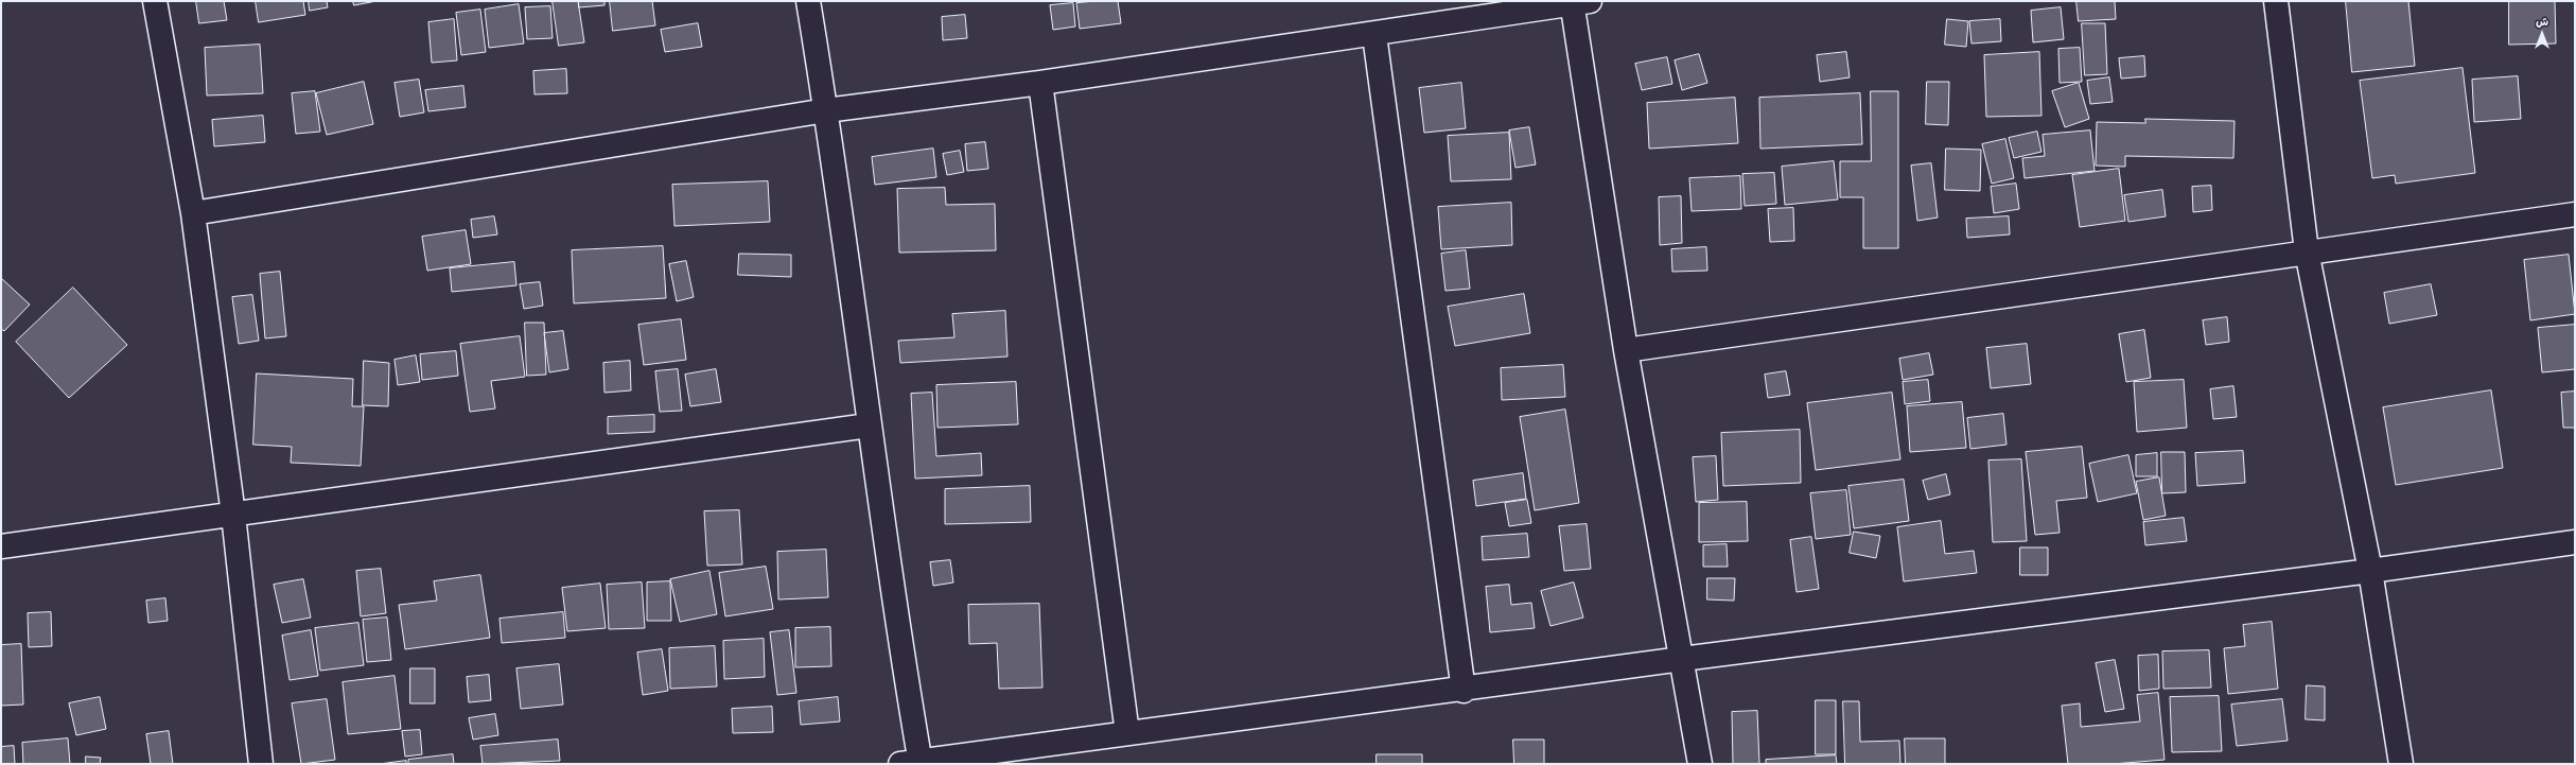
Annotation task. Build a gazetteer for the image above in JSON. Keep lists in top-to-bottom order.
{
  "north": "top"
}
